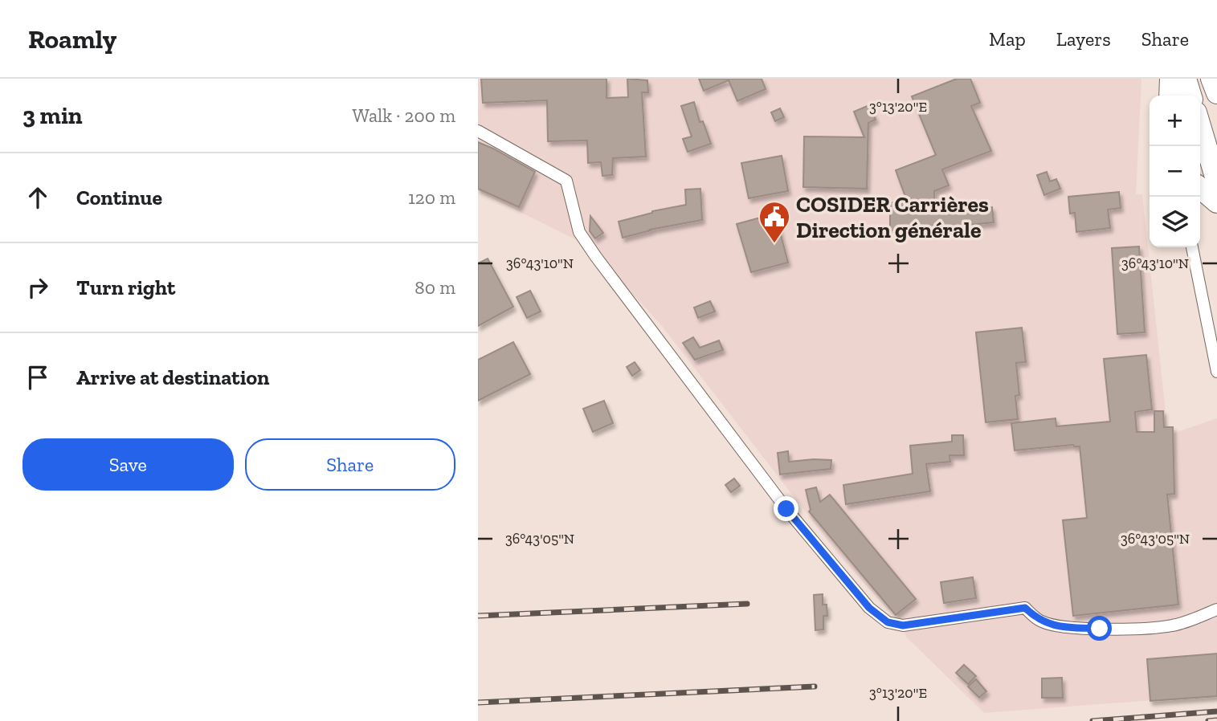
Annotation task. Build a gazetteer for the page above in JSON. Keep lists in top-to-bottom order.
{
  "places": {
    "public building": ["COSIDER Carrières Direction générale"]
  },
  "page": {
    "header": "Roamly",
    "nav": ["Map", "Layers", "Share"],
    "heading": ["3 min", "Walk · 200 m"],
    "map_buttons": ["+", "−"],
    "list": [
      ["Continue", "120 m"],
      ["Turn right", "80 m"],
      "Arrive at destination"
    ],
    "buttons": ["Save", "Share"]
  },
  "coordinates": ["3°13'20\"E", "36°43'10\"N", "36°43'05\"N"]
}
